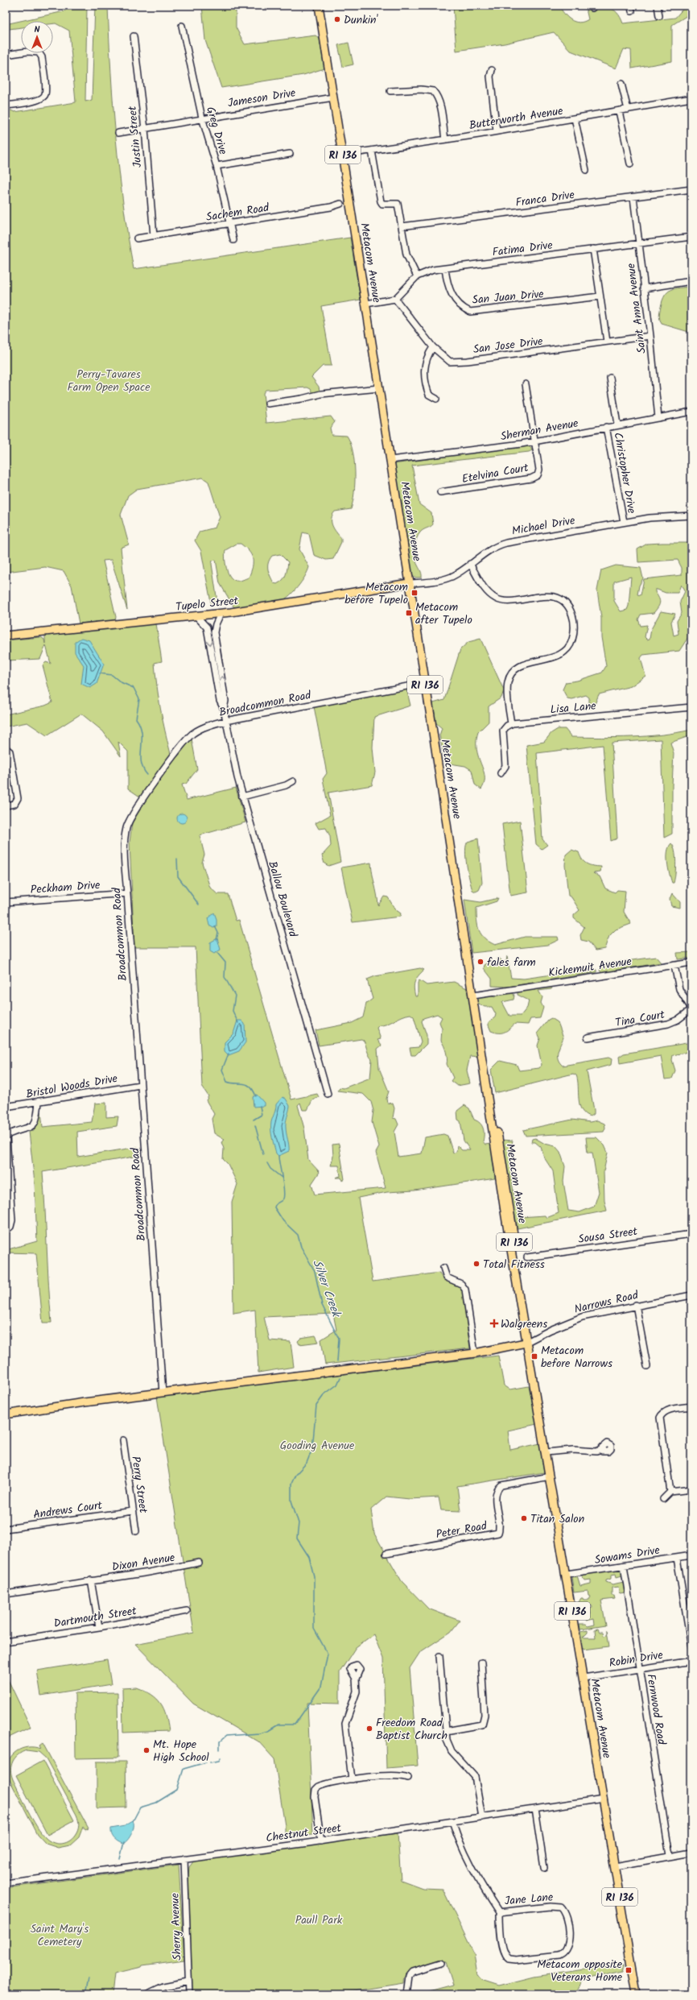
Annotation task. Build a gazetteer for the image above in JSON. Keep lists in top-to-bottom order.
{
  "streets": {
    "main road": ["RI 136", "Metacom Avenue", "Tupelo Street"],
    "street": [
      "Jameson Drive",
      "Butterworth Avenue",
      "Greg Drive",
      "Justin Street",
      "Franca Drive",
      "Sachem Road",
      "Fatima Drive",
      "San Juan Drive",
      "Saint Anna Avenue",
      "San Jose Drive",
      "Sherman Avenue",
      "Etelvina Court",
      "Christopher Drive",
      "Michael Drive",
      "Broadcommon Road",
      "Lisa Lane",
      "Peckham Drive",
      "Ballou Boulevard",
      "Kickemuit Avenue",
      "Tina Court",
      "Bristol Woods Drive",
      "Sousa Street",
      "Narrows Road",
      "Perry Street",
      "Andrews Court",
      "Peter Road",
      "Sowams Drive",
      "Dixon Avenue",
      "Dartmouth Street",
      "Robin Drive",
      "Fernwood Road",
      "Chestnut Street",
      "Jane Lane",
      "Sherry Avenue"
    ]
  },
  "crossings": [
    ["Jameson Drive", "Greg Drive"],
    ["Jameson Drive", "Justin Street"],
    ["Jameson Drive", "Metacom Avenue"],
    ["Butterworth Avenue", "Metacom Avenue"],
    ["Greg Drive", "Sachem Road"],
    ["Justin Street", "Sachem Road"],
    ["Franca Drive", "Saint Anna Avenue"],
    ["Fatima Drive", "San Juan Drive"],
    ["Fatima Drive", "Saint Anna Avenue"],
    ["Fatima Drive", "San Jose Drive"],
    ["Metacom Avenue", "Sherman Avenue"],
    ["Metacom Avenue", "Michael Drive"],
    ["Metacom Avenue", "Tupelo Street"],
    ["Metacom Avenue", "Broadcommon Road"],
    ["Metacom Avenue", "Kickemuit Avenue"],
    ["Metacom Avenue", "Narrows Road"],
    ["Metacom Avenue", "Peter Road"],
    ["Metacom Avenue", "Sowams Drive"],
    ["Metacom Avenue", "Robin Drive"],
    ["Metacom Avenue", "Chestnut Street"],
    ["Saint Anna Avenue", "San Jose Drive"],
    ["Saint Anna Avenue", "Sherman Avenue"],
    ["Sherman Avenue", "Etelvina Court"],
    ["Sherman Avenue", "Christopher Drive"],
    ["Christopher Drive", "Michael Drive"],
    ["Michael Drive", "Tupelo Street"],
    ["Tupelo Street", "Ballou Boulevard"],
    ["Broadcommon Road", "Peckham Drive"],
    ["Broadcommon Road", "Ballou Boulevard"],
    ["Broadcommon Road", "Bristol Woods Drive"],
    ["Perry Street", "Andrews Court"],
    ["Sowams Drive", "Fernwood Road"],
    ["Robin Drive", "Fernwood Road"],
    ["Chestnut Street", "Jane Lane"],
    ["Chestnut Street", "Sherry Avenue"]
  ],
  "water": ["Silver Creek"],
  "parks": [
    "Perry-Tavares Farm Open Space",
    "Gooding Avenue",
    "Paull Park",
    "Saint Mary's Cemetery"
  ],
  "places": {
    "other": [
      "Dunkin'",
      "fales farm",
      "Total Fitness",
      "Titan Salon",
      "Freedom Road Baptist Church",
      "Mt. Hope High School"
    ],
    "transit": [
      "Metacom before Tupelo",
      "Metacom after Tupelo",
      "Metacom before Narrows",
      "Metacom opposite Veterans Home"
    ],
    "health": ["Walgreens"]
  },
  "north": "top"
}
